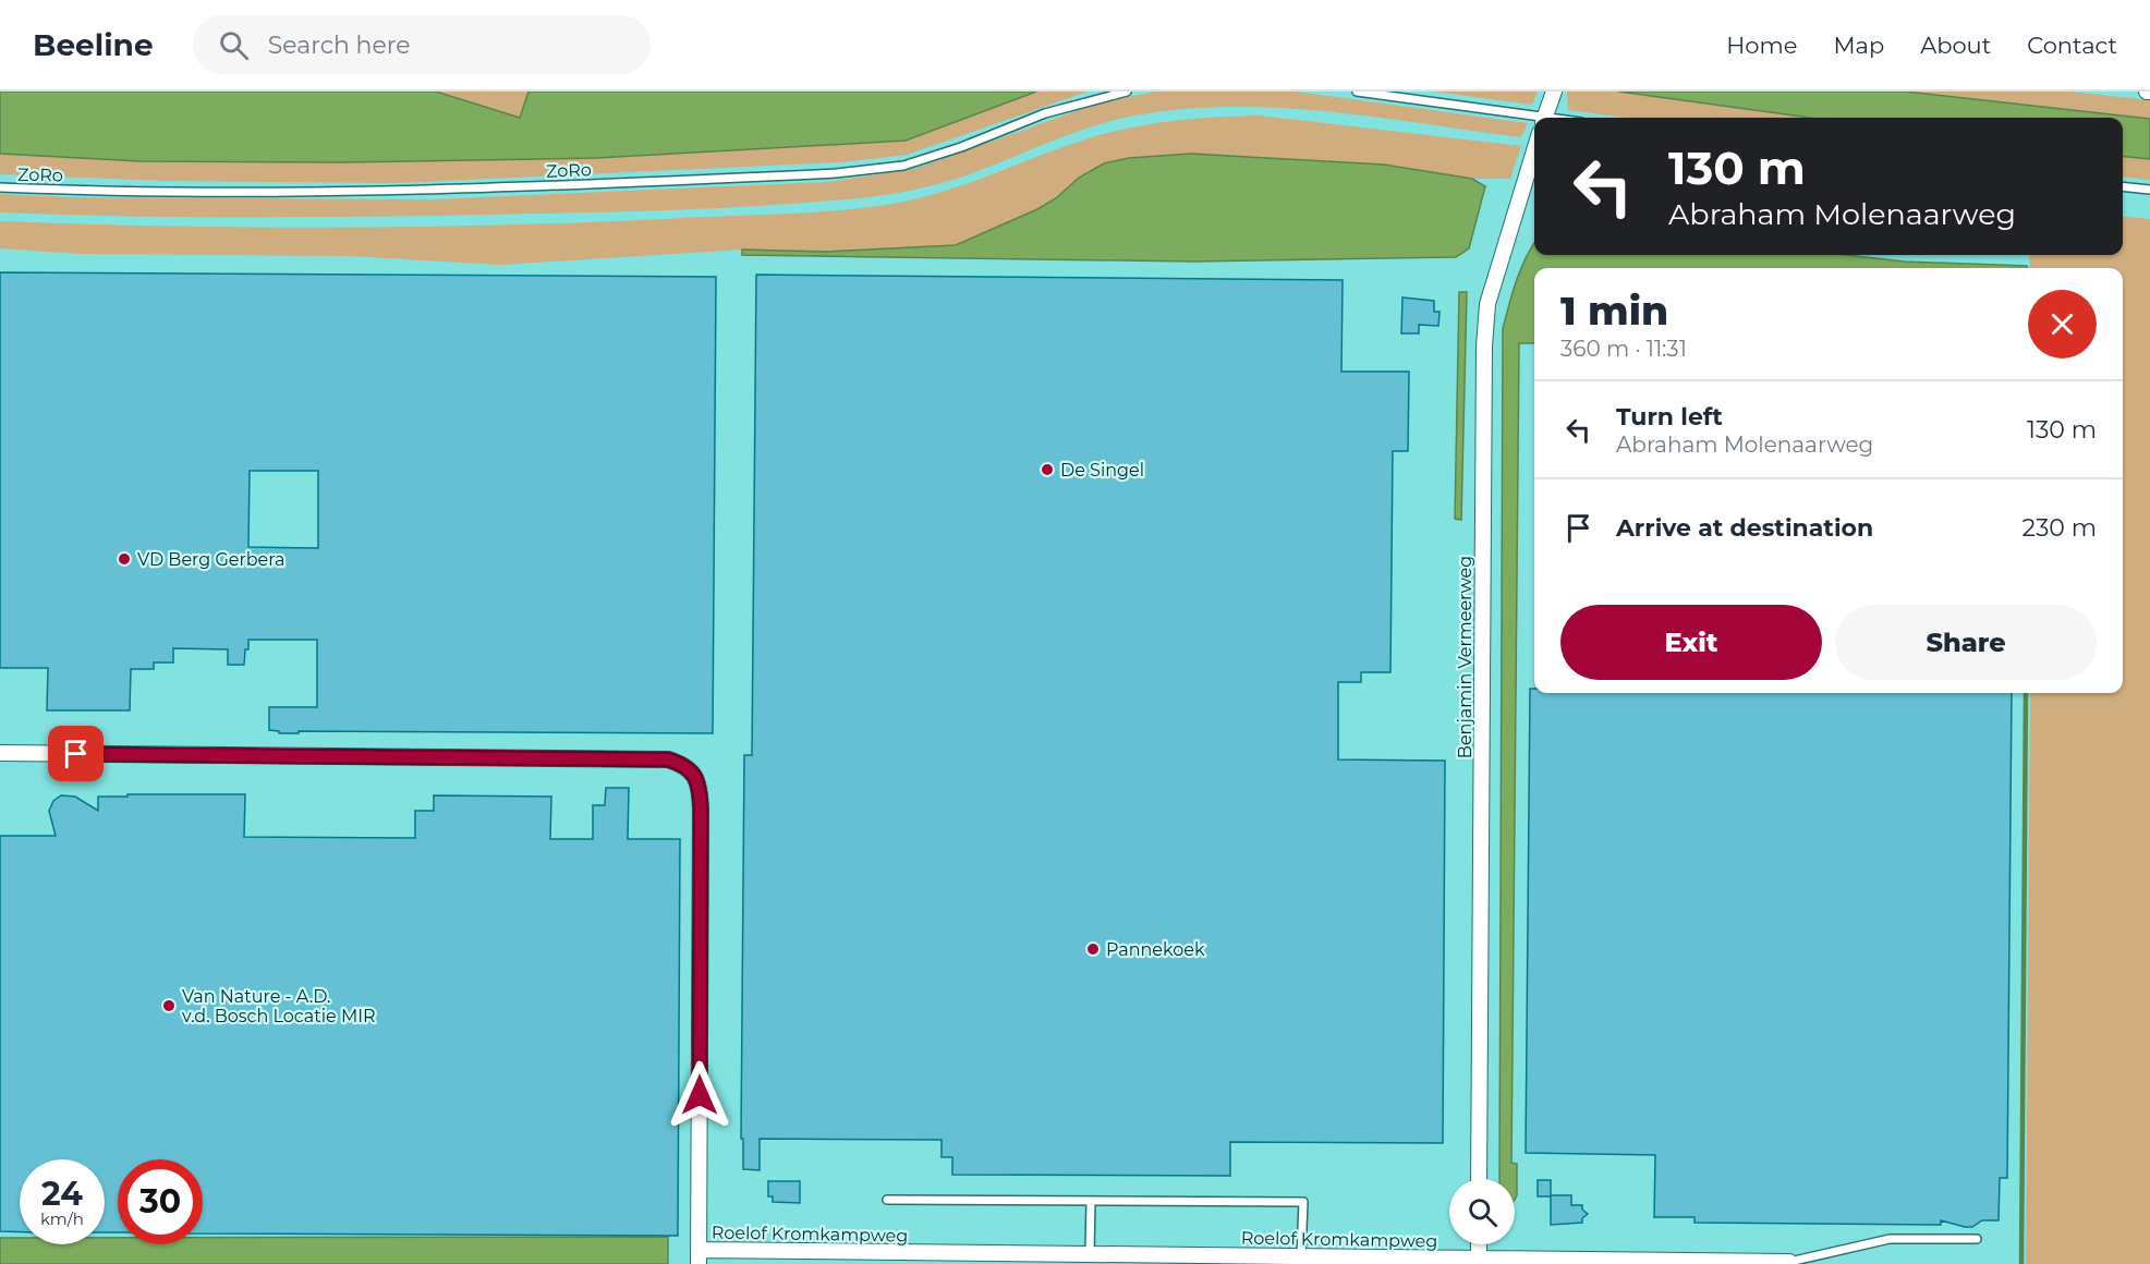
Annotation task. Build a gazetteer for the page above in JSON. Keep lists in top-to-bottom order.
{
  "streets": {
    "street": ["Benjamin Vermeerweg", "Roelof Kromkampweg"],
    "lane": ["ZoRo"]
  },
  "places": [
    "De Singel",
    "VD Berg Gerbera",
    "Pannekoek",
    "Van Nature - A.D. v.d. Bosch Locatie MIR"
  ],
  "page": {
    "header": "Beeline",
    "search": "Search here",
    "nav": [
      "Home",
      "Map",
      "About",
      "Contact"
    ],
    "turn": ["130 m", "Abraham Molenaarweg"],
    "heading": ["1 min", "360 m · 11:31"],
    "list": [
      {
        "name": "Turn left",
        "note": "Abraham Molenaarweg",
        "value": "130 m"
      },
      {
        "name": "Arrive at destination",
        "value": "230 m"
      }
    ],
    "buttons": ["Exit", "Share"],
    "speed": "24 km/h",
    "limit": "30"
  }
}
